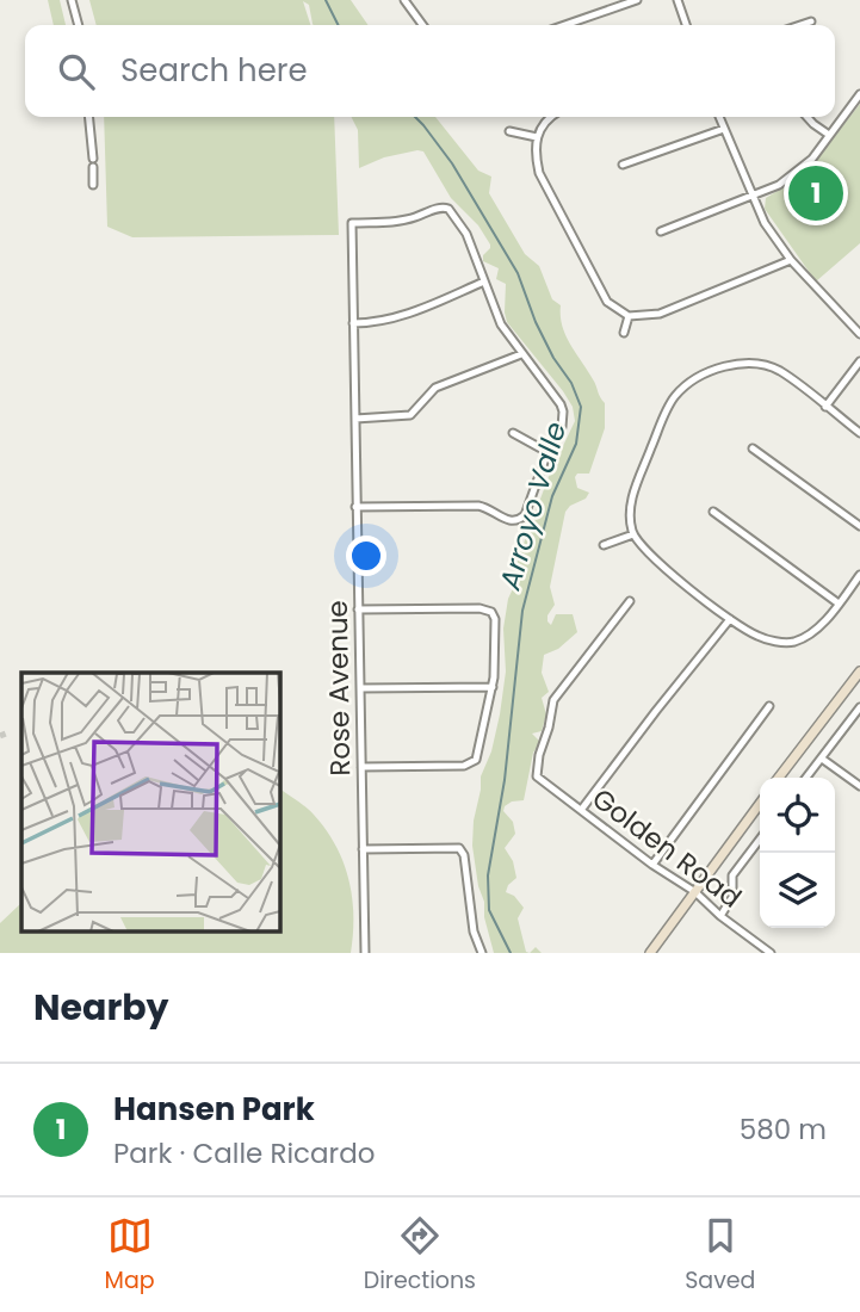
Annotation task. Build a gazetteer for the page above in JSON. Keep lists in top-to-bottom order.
{
  "streets": {
    "street": ["Rose Avenue", "Golden Road"]
  },
  "water": ["Arroyo Valle"],
  "page": {
    "search": "Search here",
    "pins": "1",
    "heading": "Nearby",
    "list": [
      {
        "mark": "1",
        "name": "Hansen Park",
        "note": "Park · Calle Ricardo",
        "value": "580 m"
      }
    ],
    "nav": ["Map", "Directions", "Saved"]
  }
}
